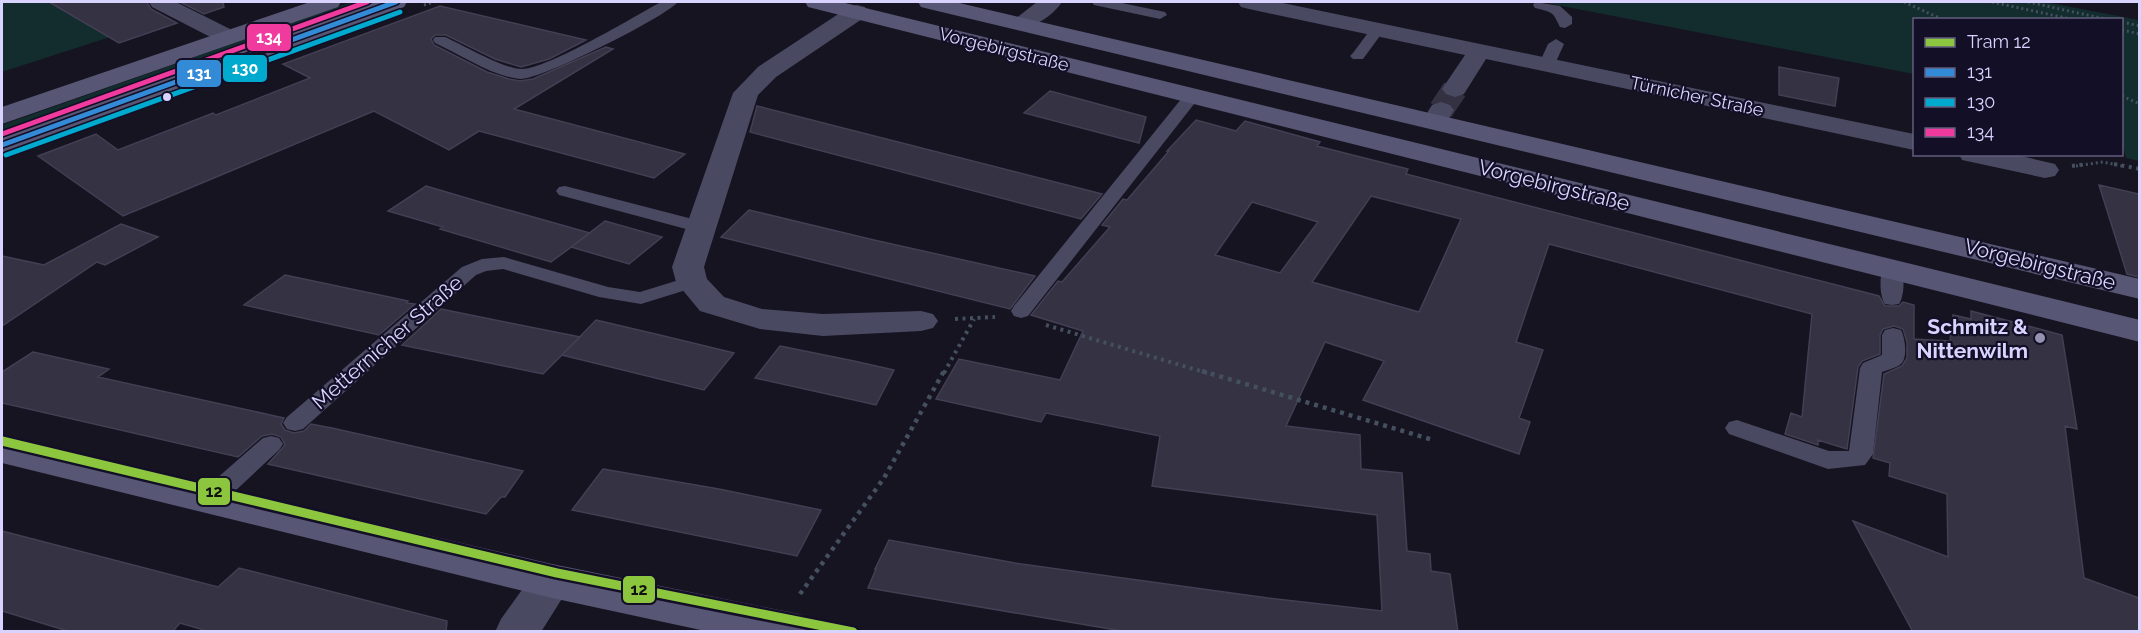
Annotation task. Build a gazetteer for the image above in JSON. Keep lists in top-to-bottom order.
{
  "streets": {
    "street": ["Vorgebirgstraße", "Türnicher Straße"],
    "lane": ["Metternicher Straße"]
  },
  "places": ["Schmitz & Nittenwilm"],
  "lines": [
    "transit line 131",
    "transit line 134",
    "transit line 130",
    "tram line 12"
  ],
  "legend": [
    "Tram 12",
    "131",
    "130",
    "134"
  ]
}
